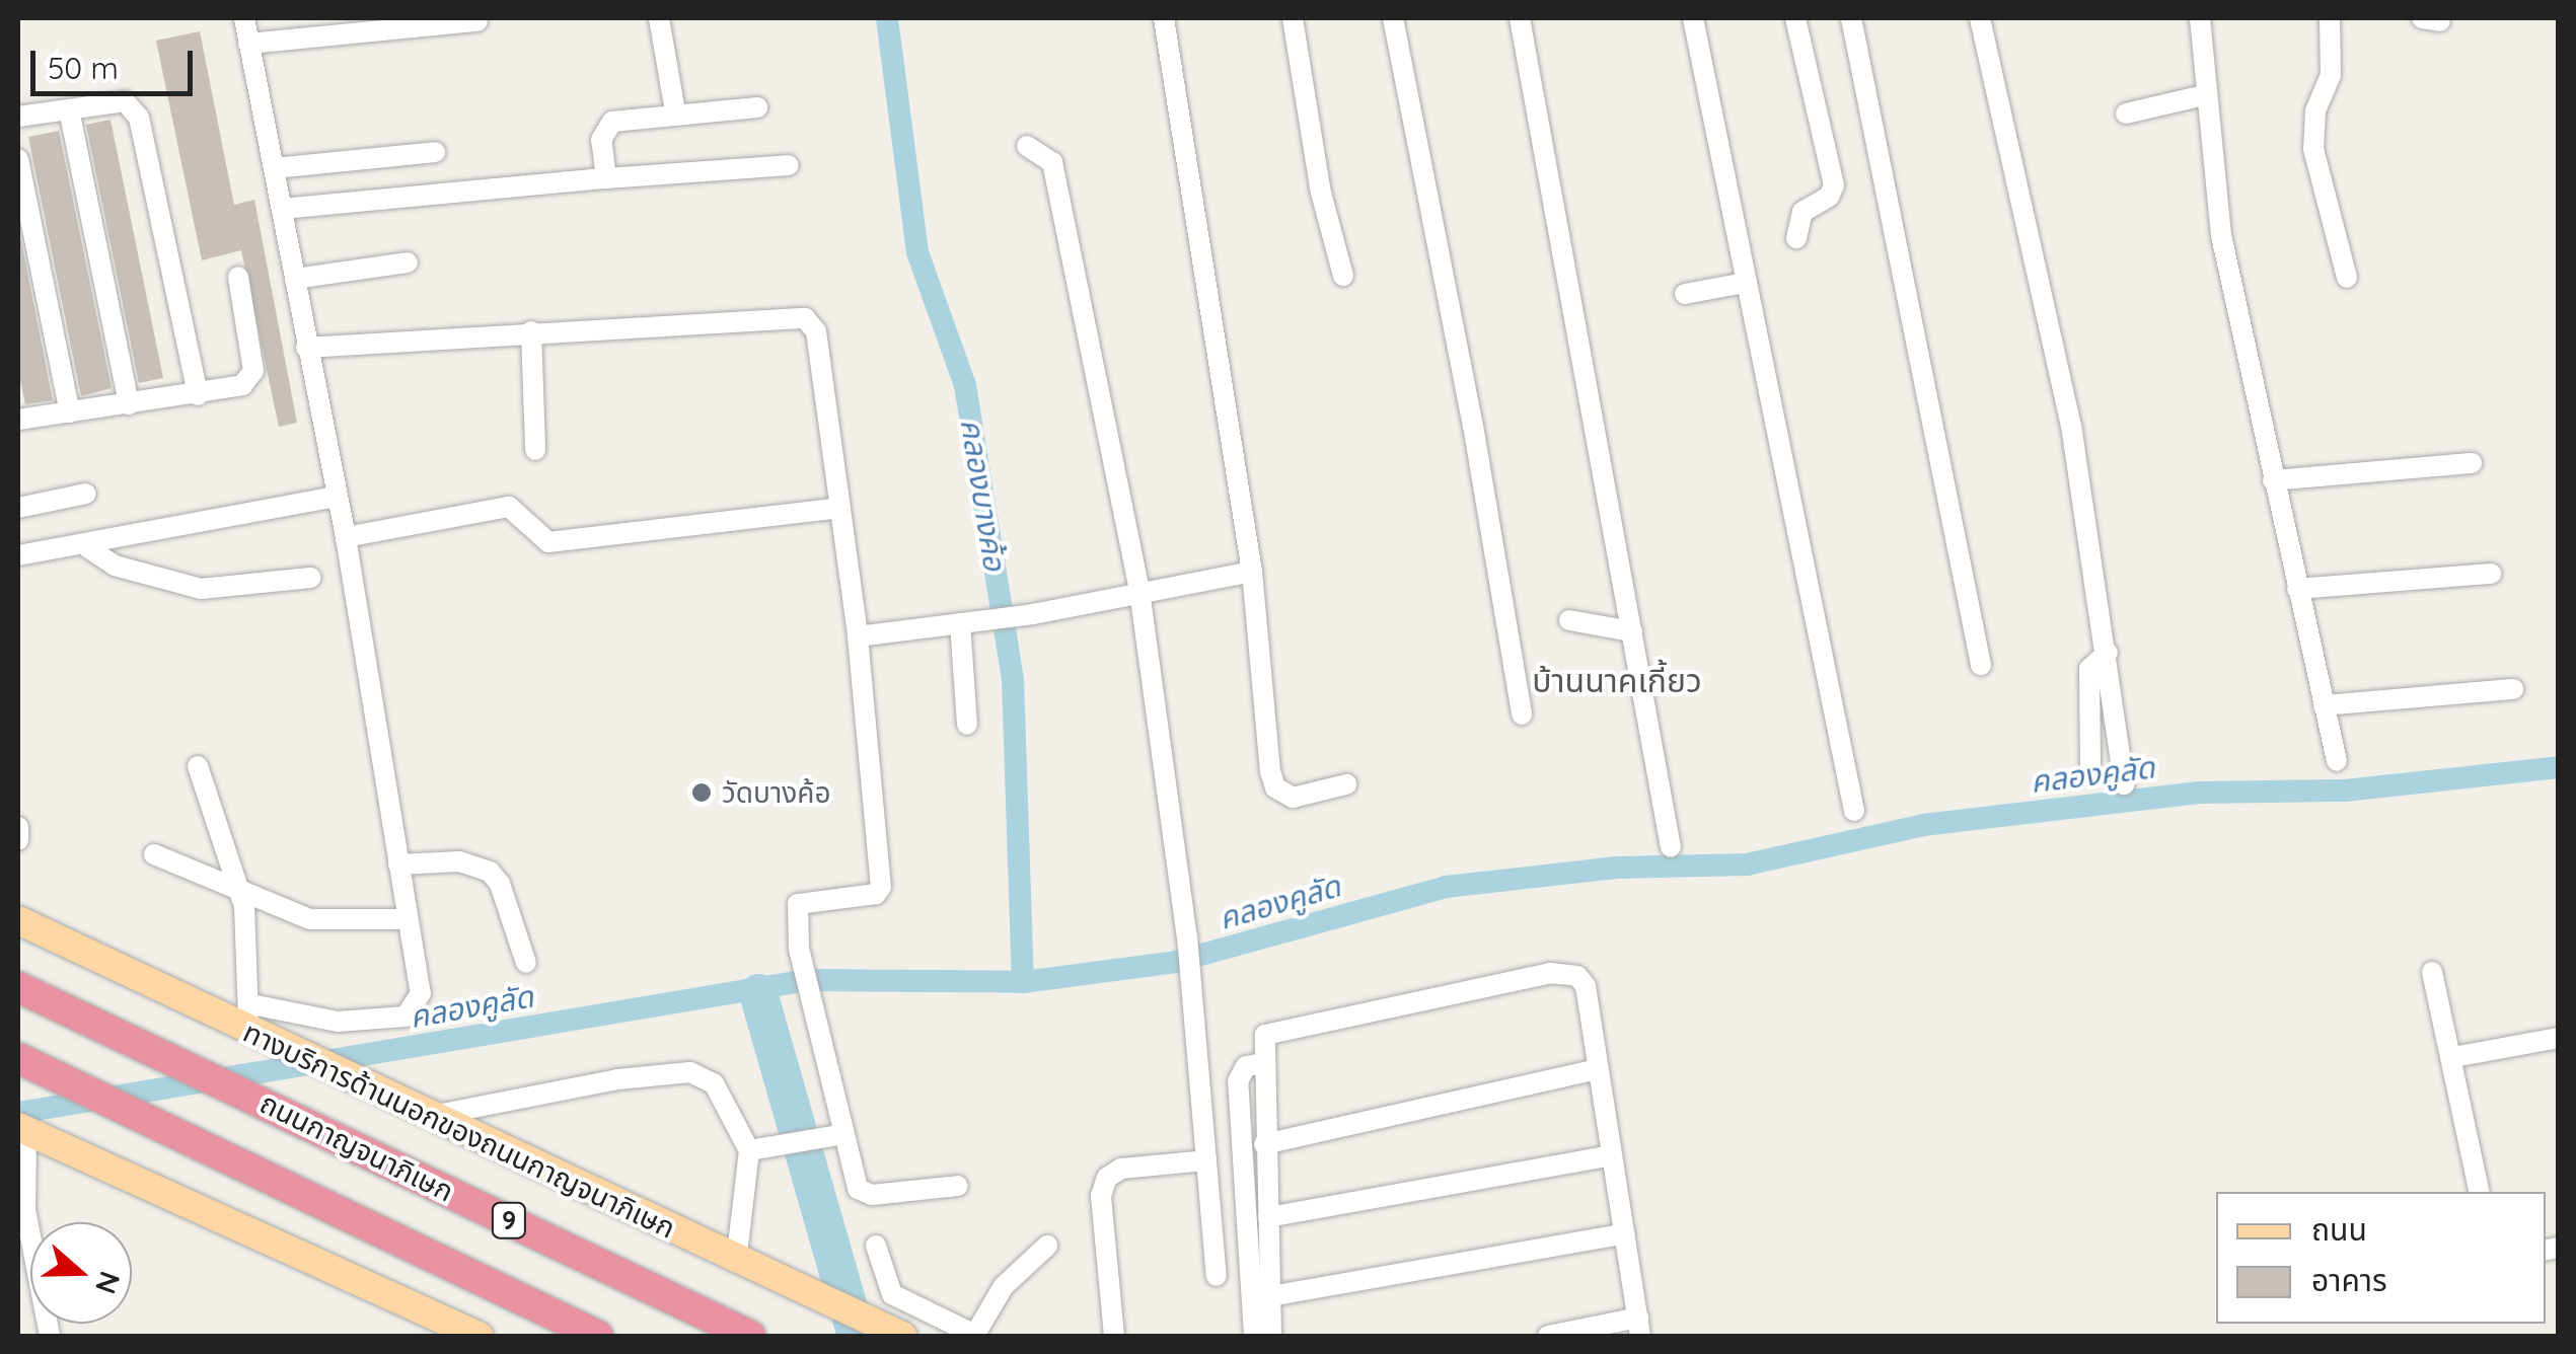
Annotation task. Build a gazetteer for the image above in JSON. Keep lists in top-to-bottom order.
{
  "streets": {
    "highway": ["ถนนกาญจนาภิเษก", "9"],
    "main road": ["ทางบริการด้านนอกของถนนกาญจนาภิเษก"]
  },
  "districts": ["บ้านนาคเกี้ยว"],
  "water": ["คลองบางค้อ", "คลองคูลัด"],
  "places": ["วัดบางค้อ"],
  "legend": ["ถนน", "อาคาร"],
  "scale_bar": "50 m",
  "north": "right"
}
